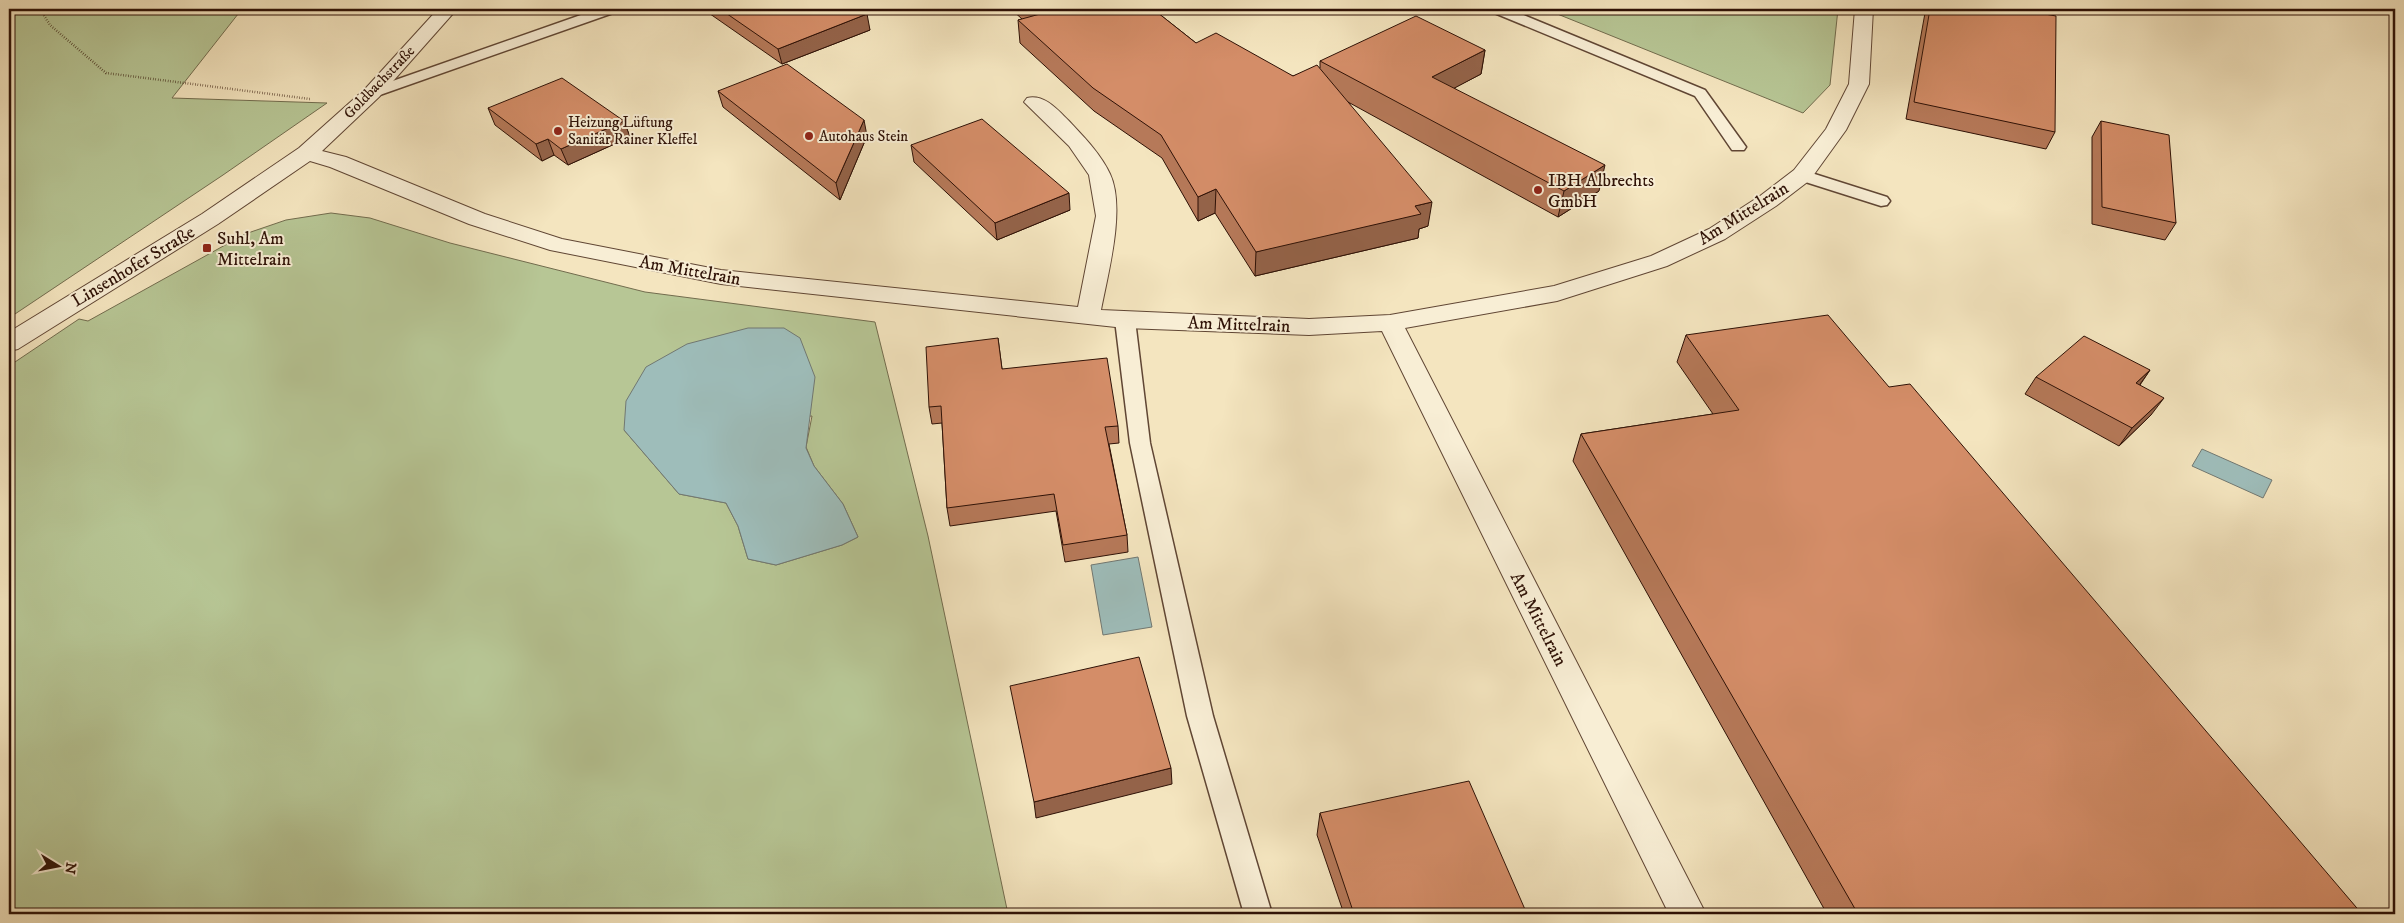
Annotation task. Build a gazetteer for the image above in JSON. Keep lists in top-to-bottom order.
{
  "streets": {
    "street": ["Goldbachstraße", "Am Mittelrain", "Linsenhofer Straße"]
  },
  "crossings": [
    ["Goldbachstraße", "Am Mittelrain"],
    ["Goldbachstraße", "Linsenhofer Straße"],
    ["Am Mittelrain", "Linsenhofer Straße"]
  ],
  "places": {
    "other": ["Heizung Lüftung Sanitär Rainer Kleffel", "Autohaus Stein", "IBH Albrechts GmbH"],
    "transit": ["Suhl, Am Mittelrain"]
  },
  "north": "right"
}
